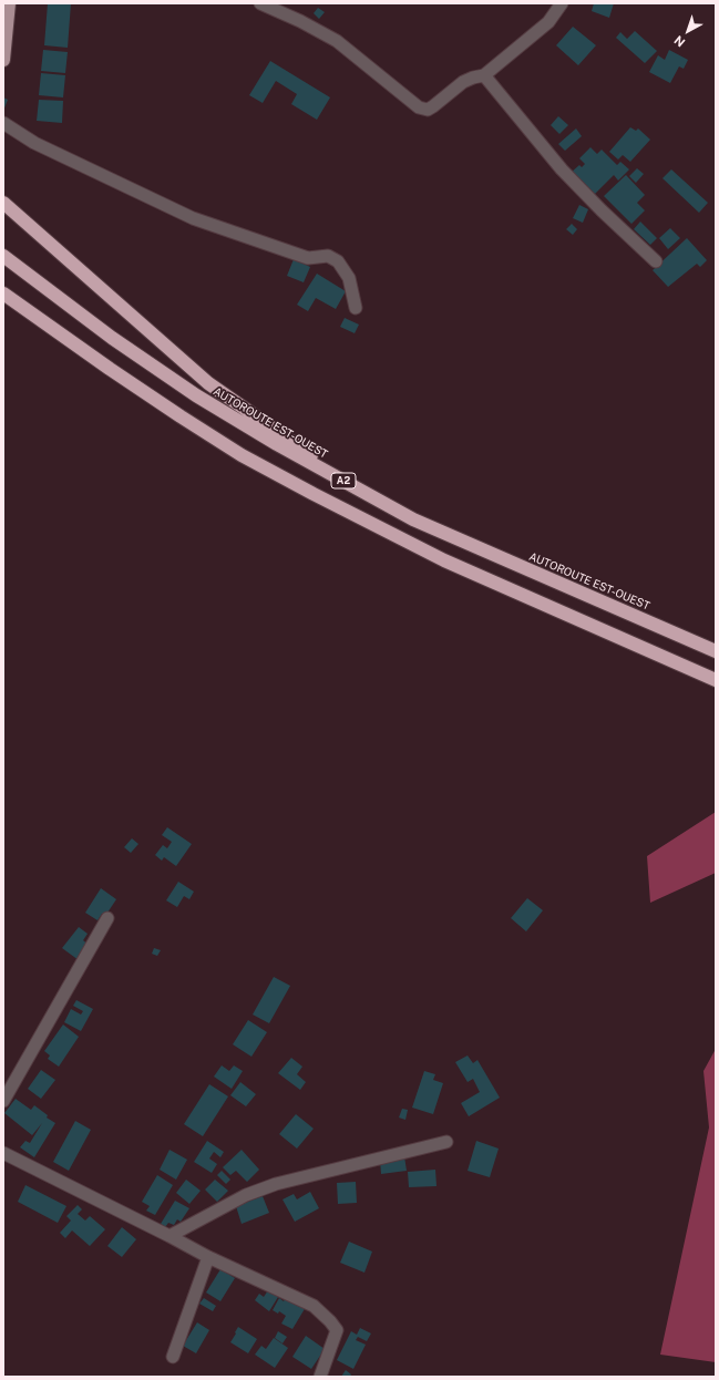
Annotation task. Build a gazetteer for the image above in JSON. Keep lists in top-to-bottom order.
{
  "streets": {
    "highway": ["AUTOROUTE EST-OUEST", "A2"]
  },
  "north": "bottom left"
}
